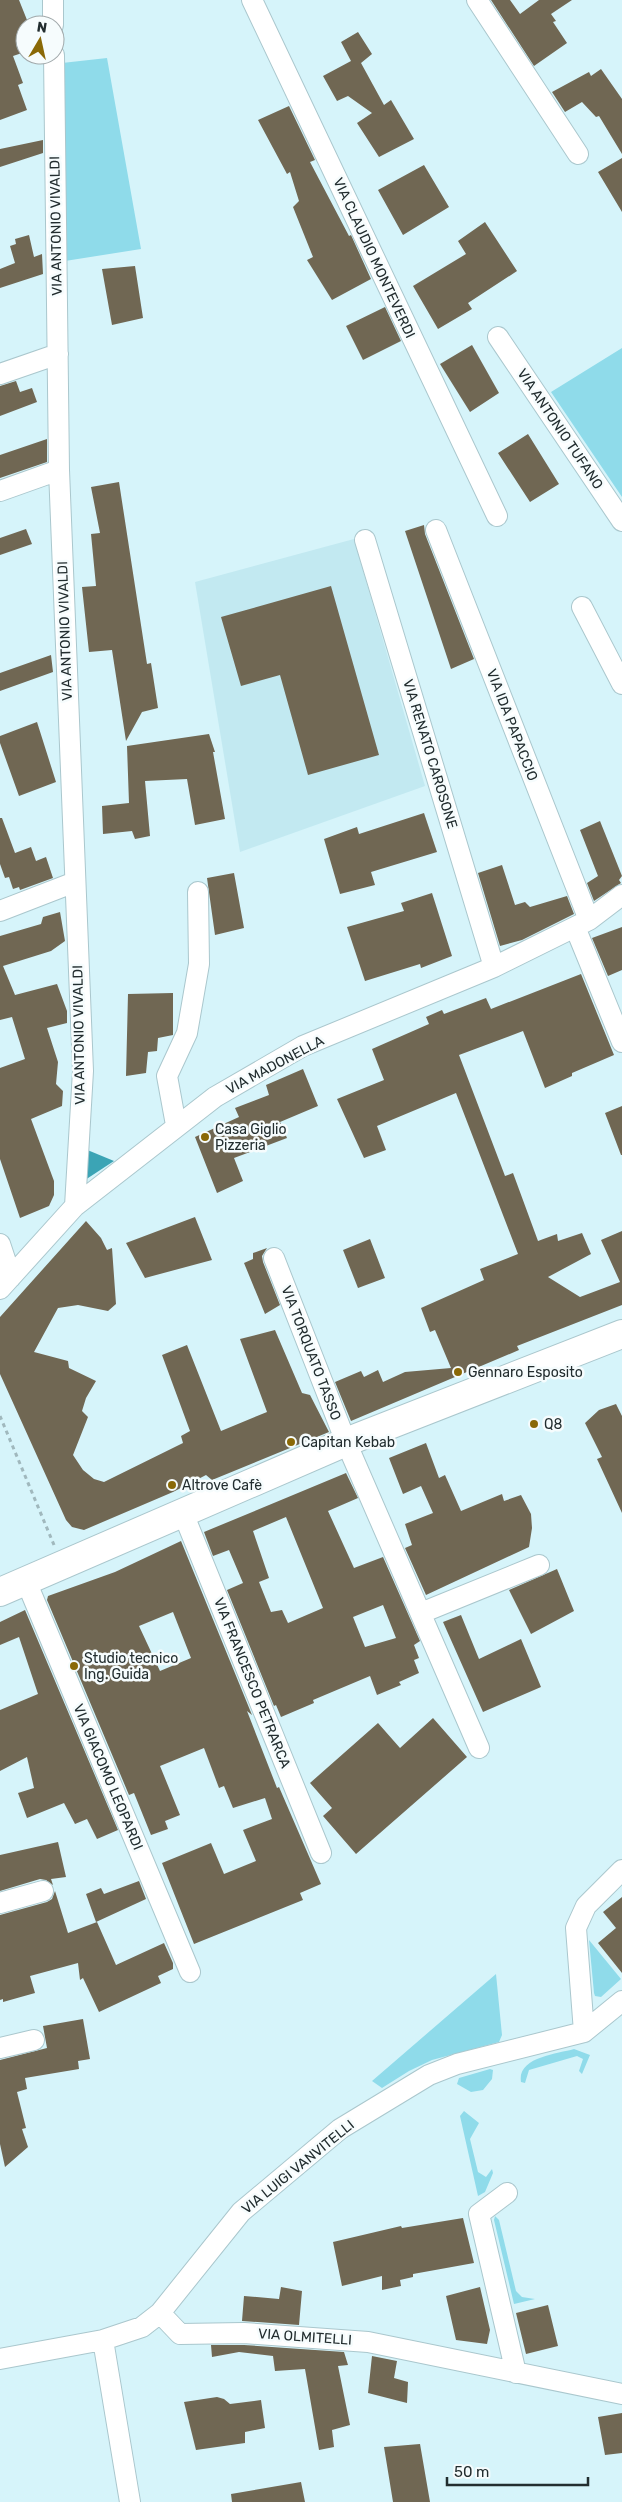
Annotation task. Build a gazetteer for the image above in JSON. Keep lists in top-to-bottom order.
{
  "streets": {
    "street": [
      "VIA ANTONIO VIVALDI",
      "VIA CLAUDIO MONTEVERDI",
      "VIA ANTONIO TUFANO",
      "VIA IDA PAPACCIO",
      "VIA RENATO CAROSONE",
      "VIA MADONELLA",
      "VIA TORQUATO TASSO",
      "VIA FRANCESCO PETRARCA",
      "VIA GIACOMO LEOPARDI",
      "VIA LUIGI VANVITELLI",
      "VIA OLMITELLI"
    ]
  },
  "crossings": [
    ["VIA ANTONIO VIVALDI", "VIA MADONELLA"],
    ["VIA IDA PAPACCIO", "VIA MADONELLA"],
    ["VIA RENATO CAROSONE", "VIA MADONELLA"],
    ["VIA LUIGI VANVITELLI", "VIA OLMITELLI"]
  ],
  "places": [
    "Casa Giglio Pizzeria",
    "Gennaro Esposito",
    "Q8",
    "Capitan Kebab",
    "Altrove Cafè",
    "Studio tecnico Ing. Guida"
  ],
  "scale_bar": "50 m",
  "north": "top"
}
